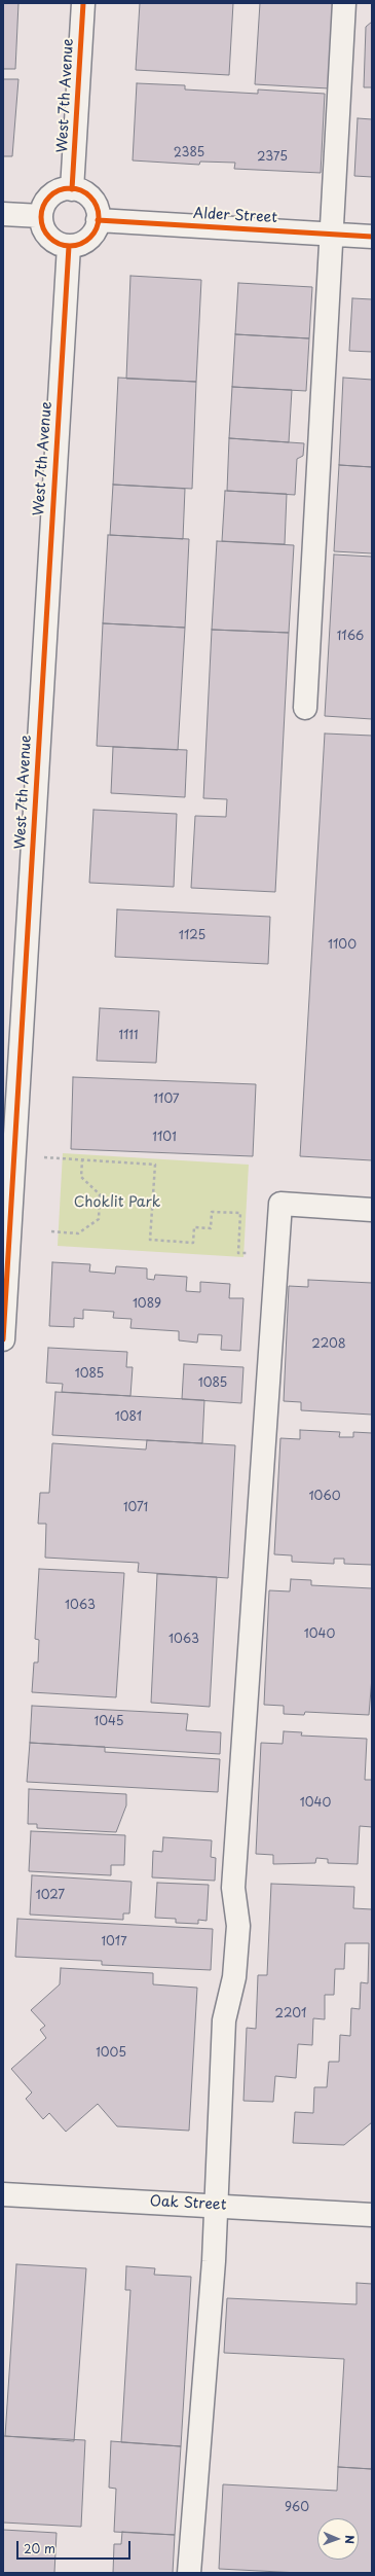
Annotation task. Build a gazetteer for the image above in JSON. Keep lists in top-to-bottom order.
{
  "streets": {
    "street": ["West 7th Avenue", "Alder Street", "Oak Street"]
  },
  "crossings": [
    ["West 7th Avenue", "Alder Street"]
  ],
  "parks": ["Choklit Park"],
  "house_numbers": [
    "2385",
    "2375",
    "1166",
    "1125",
    "1100",
    "1111",
    "1107",
    "1101",
    "1089",
    "2208",
    "1085",
    "1085",
    "1081",
    "1060",
    "1071",
    "1063",
    "1040",
    "1063",
    "1045",
    "1040",
    "1027",
    "1017",
    "2201",
    "1005",
    "960"
  ],
  "scale_bar": "20 m",
  "north": "right"
}
